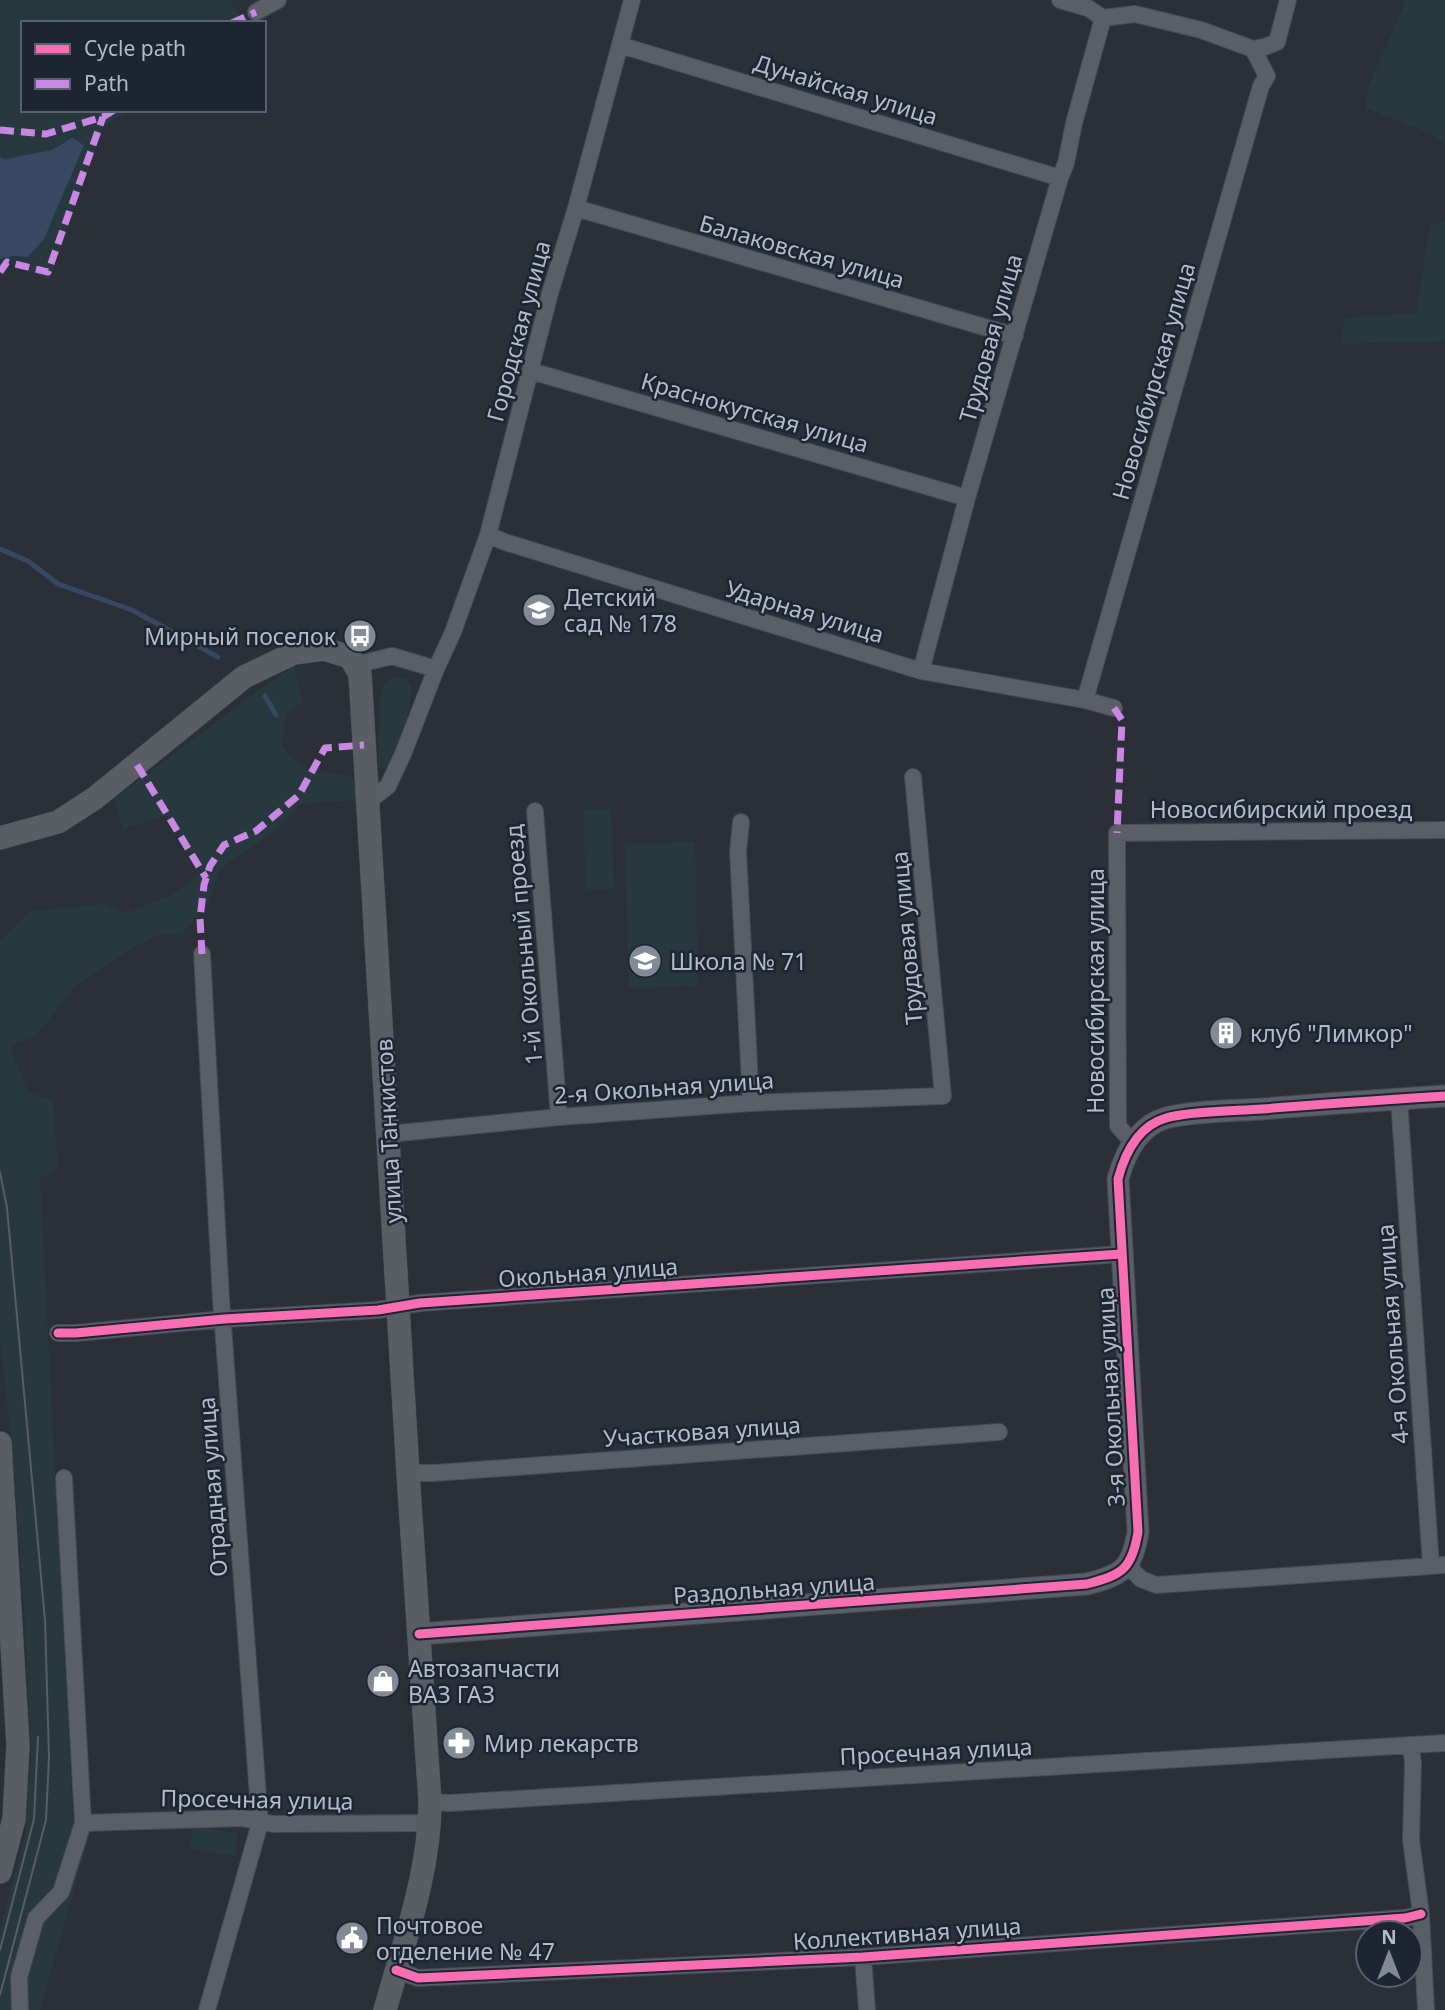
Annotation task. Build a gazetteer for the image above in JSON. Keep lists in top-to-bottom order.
{
  "streets": {
    "main road": ["улица Танкистов"],
    "street": [
      "Дунайская улица",
      "Балаковская улица",
      "Городская улица",
      "Трудовая улица",
      "Новосибирская улица",
      "Краснокутская улица",
      "Ударная улица",
      "Новосибирский проезд",
      "1-й Окольный проезд",
      "2-я Окольная улица",
      "Окольная улица",
      "4-я Окольная улица",
      "3-я Окольная улица",
      "Участковая улица",
      "Отрадная улица",
      "Раздольная улица",
      "Просечная улица",
      "Коллективная улица"
    ]
  },
  "crossings": [
    ["Дунайская улица", "Городская улица"],
    ["Дунайская улица", "Трудовая улица"],
    ["Балаковская улица", "Городская улица"],
    ["Балаковская улица", "Трудовая улица"],
    ["Городская улица", "Краснокутская улица"],
    ["Городская улица", "Ударная улица"],
    ["Городская улица", "улица Танкистов"],
    ["Трудовая улица", "Краснокутская улица"],
    ["Трудовая улица", "Ударная улица"],
    ["Трудовая улица", "2-я Окольная улица"],
    ["Новосибирская улица", "Ударная улица"],
    ["Новосибирская улица", "Новосибирский проезд"],
    ["Новосибирская улица", "3-я Окольная улица"],
    ["1-й Окольный проезд", "2-я Окольная улица"],
    ["2-я Окольная улица", "улица Танкистов"],
    ["улица Танкистов", "Окольная улица"],
    ["улица Танкистов", "Участковая улица"],
    ["улица Танкистов", "Раздольная улица"],
    ["улица Танкистов", "Просечная улица"],
    ["улица Танкистов", "Коллективная улица"],
    ["Окольная улица", "3-я Окольная улица"],
    ["Окольная улица", "Отрадная улица"],
    ["3-я Окольная улица", "Раздольная улица"],
    ["Отрадная улица", "Просечная улица"]
  ],
  "places": {
    "school or university": ["Детский сад № 178", "Школа № 71"],
    "bus stop": ["Мирный поселок"],
    "building": ["клуб \"Лимкор\""],
    "shop": ["Автозапчасти ВАЗ ГАЗ"],
    "pharmacy": ["Мир лекарств"],
    "public building": ["Почтовое отделение № 47"]
  },
  "legend": ["Cycle path", "Path"],
  "north": "top"
}
